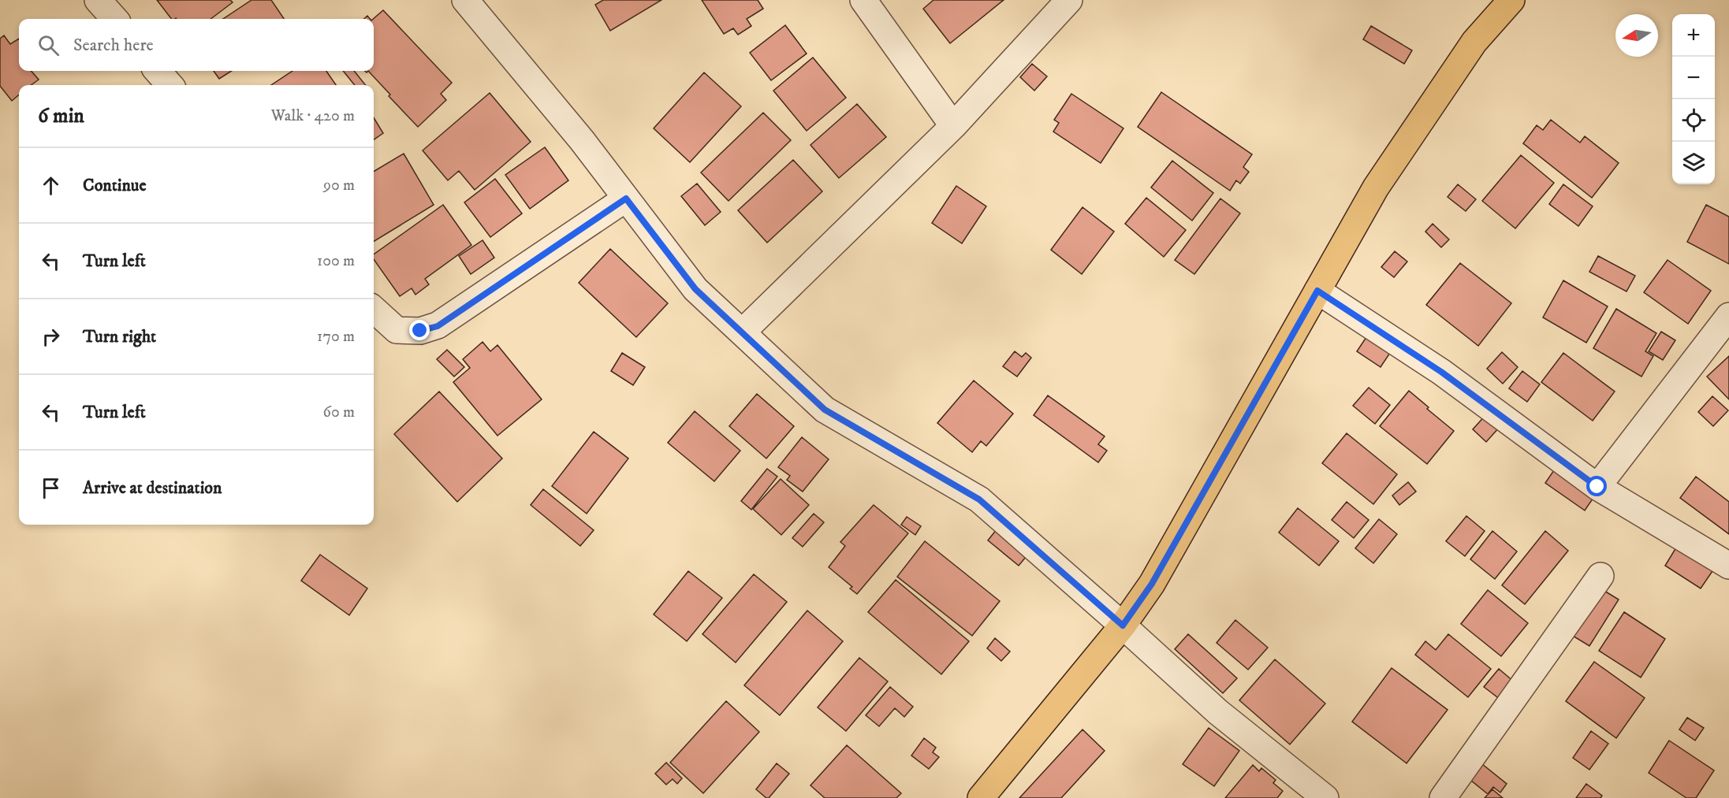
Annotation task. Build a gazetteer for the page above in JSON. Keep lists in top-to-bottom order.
{
  "north": "left",
  "page": {
    "map_buttons": ["+", "−"],
    "search": "Search here",
    "heading": ["6 min", "Walk · 420 m"],
    "list": [
      ["Continue", "90 m"],
      ["Turn left", "100 m"],
      ["Turn right", "170 m"],
      ["Turn left", "60 m"],
      "Arrive at destination"
    ]
  }
}
